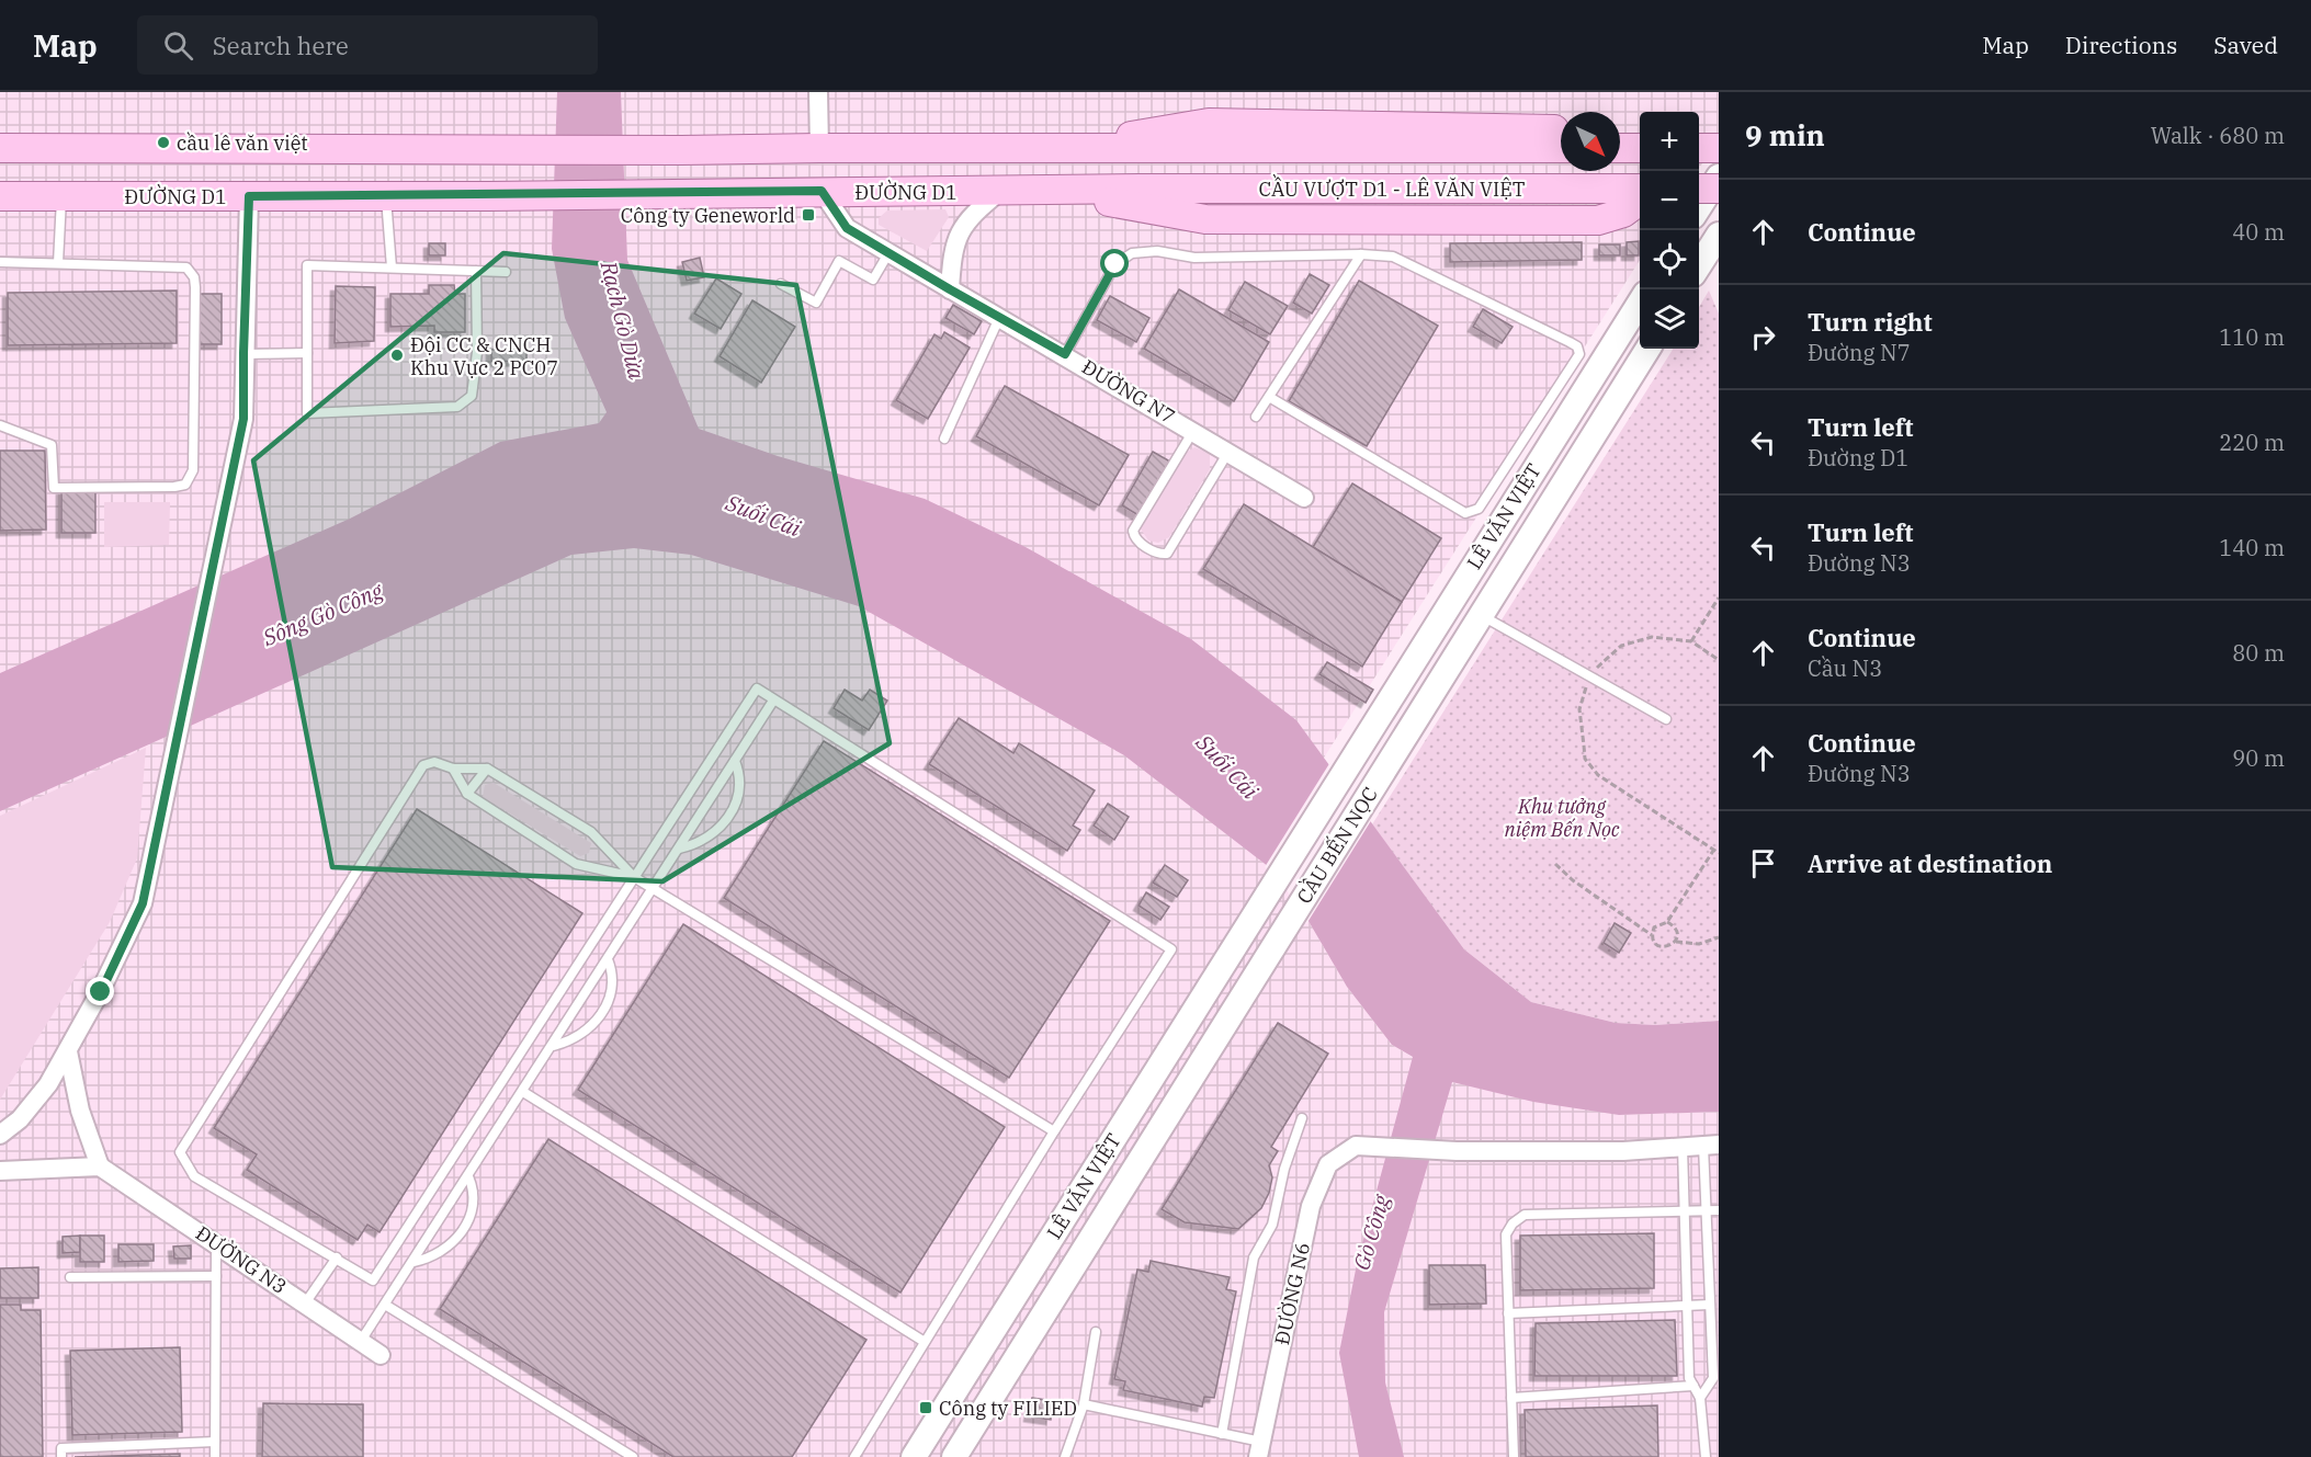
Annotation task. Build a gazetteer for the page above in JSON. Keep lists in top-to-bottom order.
{
  "streets": {
    "main road": [
      "CẦU VƯỢT D1 - LÊ VĂN VIỆT",
      "ĐƯỜNG D1",
      "LÊ VĂN VIỆT",
      "CẦU BẾN NỌC"
    ],
    "street": ["ĐƯỜNG N7", "ĐƯỜNG N3", "ĐƯỜNG N6"]
  },
  "crossings": [
    ["CẦU VƯỢT D1 - LÊ VĂN VIỆT", "ĐƯỜNG D1"],
    ["ĐƯỜNG D1", "ĐƯỜNG N7"],
    ["LÊ VĂN VIỆT", "CẦU BẾN NỌC"]
  ],
  "water": [
    "Rạch Gò Dừa",
    "Suối Cái",
    "Sông Gò Công",
    "Gò Công"
  ],
  "parks": ["Khu tưởng niệm Bến Nọc"],
  "places": {
    "other": ["cầu lê văn việt", "Đội CC & CNCH Khu Vực 2 PC07"],
    "transit": ["Công ty Geneworld", "Công ty FILIED"]
  },
  "north": "bottom right",
  "page": {
    "header": "Map",
    "search": "Search here",
    "nav": ["Map", "Directions", "Saved"],
    "heading": ["9 min", "Walk · 680 m"],
    "map_buttons": ["+", "−"],
    "list": [
      ["Continue", "40 m"],
      ["Turn right", "Đường N7", "110 m"],
      ["Turn left", "Đường D1", "220 m"],
      ["Turn left", "Đường N3", "140 m"],
      ["Continue", "Cầu N3", "80 m"],
      ["Continue", "Đường N3", "90 m"],
      "Arrive at destination"
    ]
  }
}
